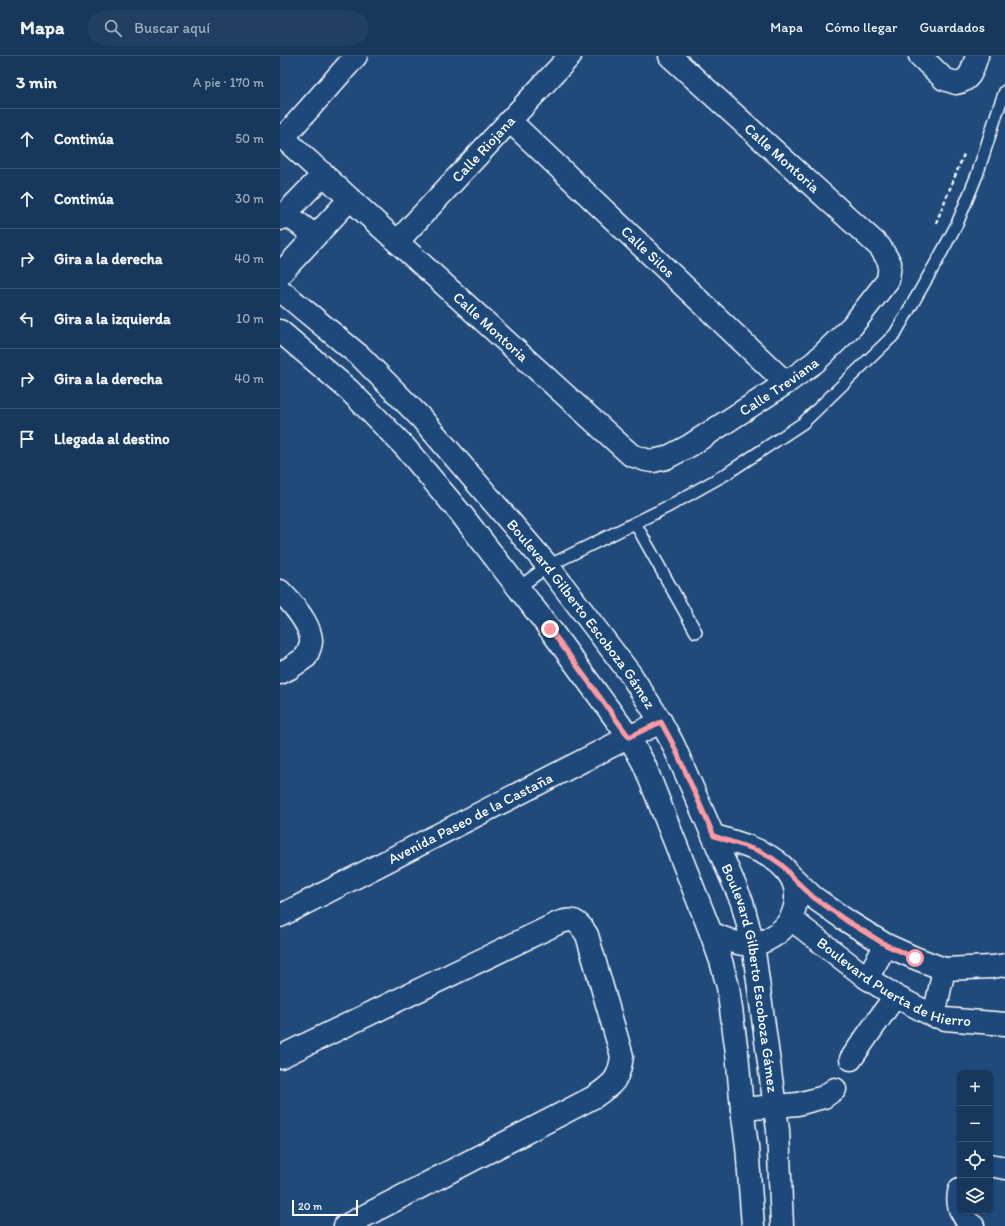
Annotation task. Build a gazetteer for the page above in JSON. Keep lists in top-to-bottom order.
{
  "streets": {
    "street": [
      "Calle Riojana",
      "Calle Montoria",
      "Calle Silos",
      "Calle Treviana",
      "Boulevard Gilberto Escoboza Gámez",
      "Avenida Paseo de la Castaña",
      "Boulevard Puerta de Hierro"
    ]
  },
  "crossings": [
    ["Calle Riojana", "Calle Montoria"],
    ["Calle Riojana", "Calle Silos"],
    ["Calle Montoria", "Calle Treviana"],
    ["Calle Silos", "Calle Treviana"],
    ["Boulevard Gilberto Escoboza Gámez", "Avenida Paseo de la Castaña"],
    ["Boulevard Gilberto Escoboza Gámez", "Boulevard Puerta de Hierro"]
  ],
  "scale_bar": "20 m",
  "page": {
    "header": "Mapa",
    "search": "Buscar aquí",
    "nav": ["Mapa", "Cómo llegar", "Guardados"],
    "heading": ["3 min", "A pie · 170 m"],
    "list": [
      ["Continúa", "50 m"],
      ["Continúa", "30 m"],
      ["Gira a la derecha", "40 m"],
      ["Gira a la izquierda", "10 m"],
      ["Gira a la derecha", "40 m"],
      "Llegada al destino"
    ],
    "map_buttons": ["+", "−"],
    "scale": "20 m"
  }
}
